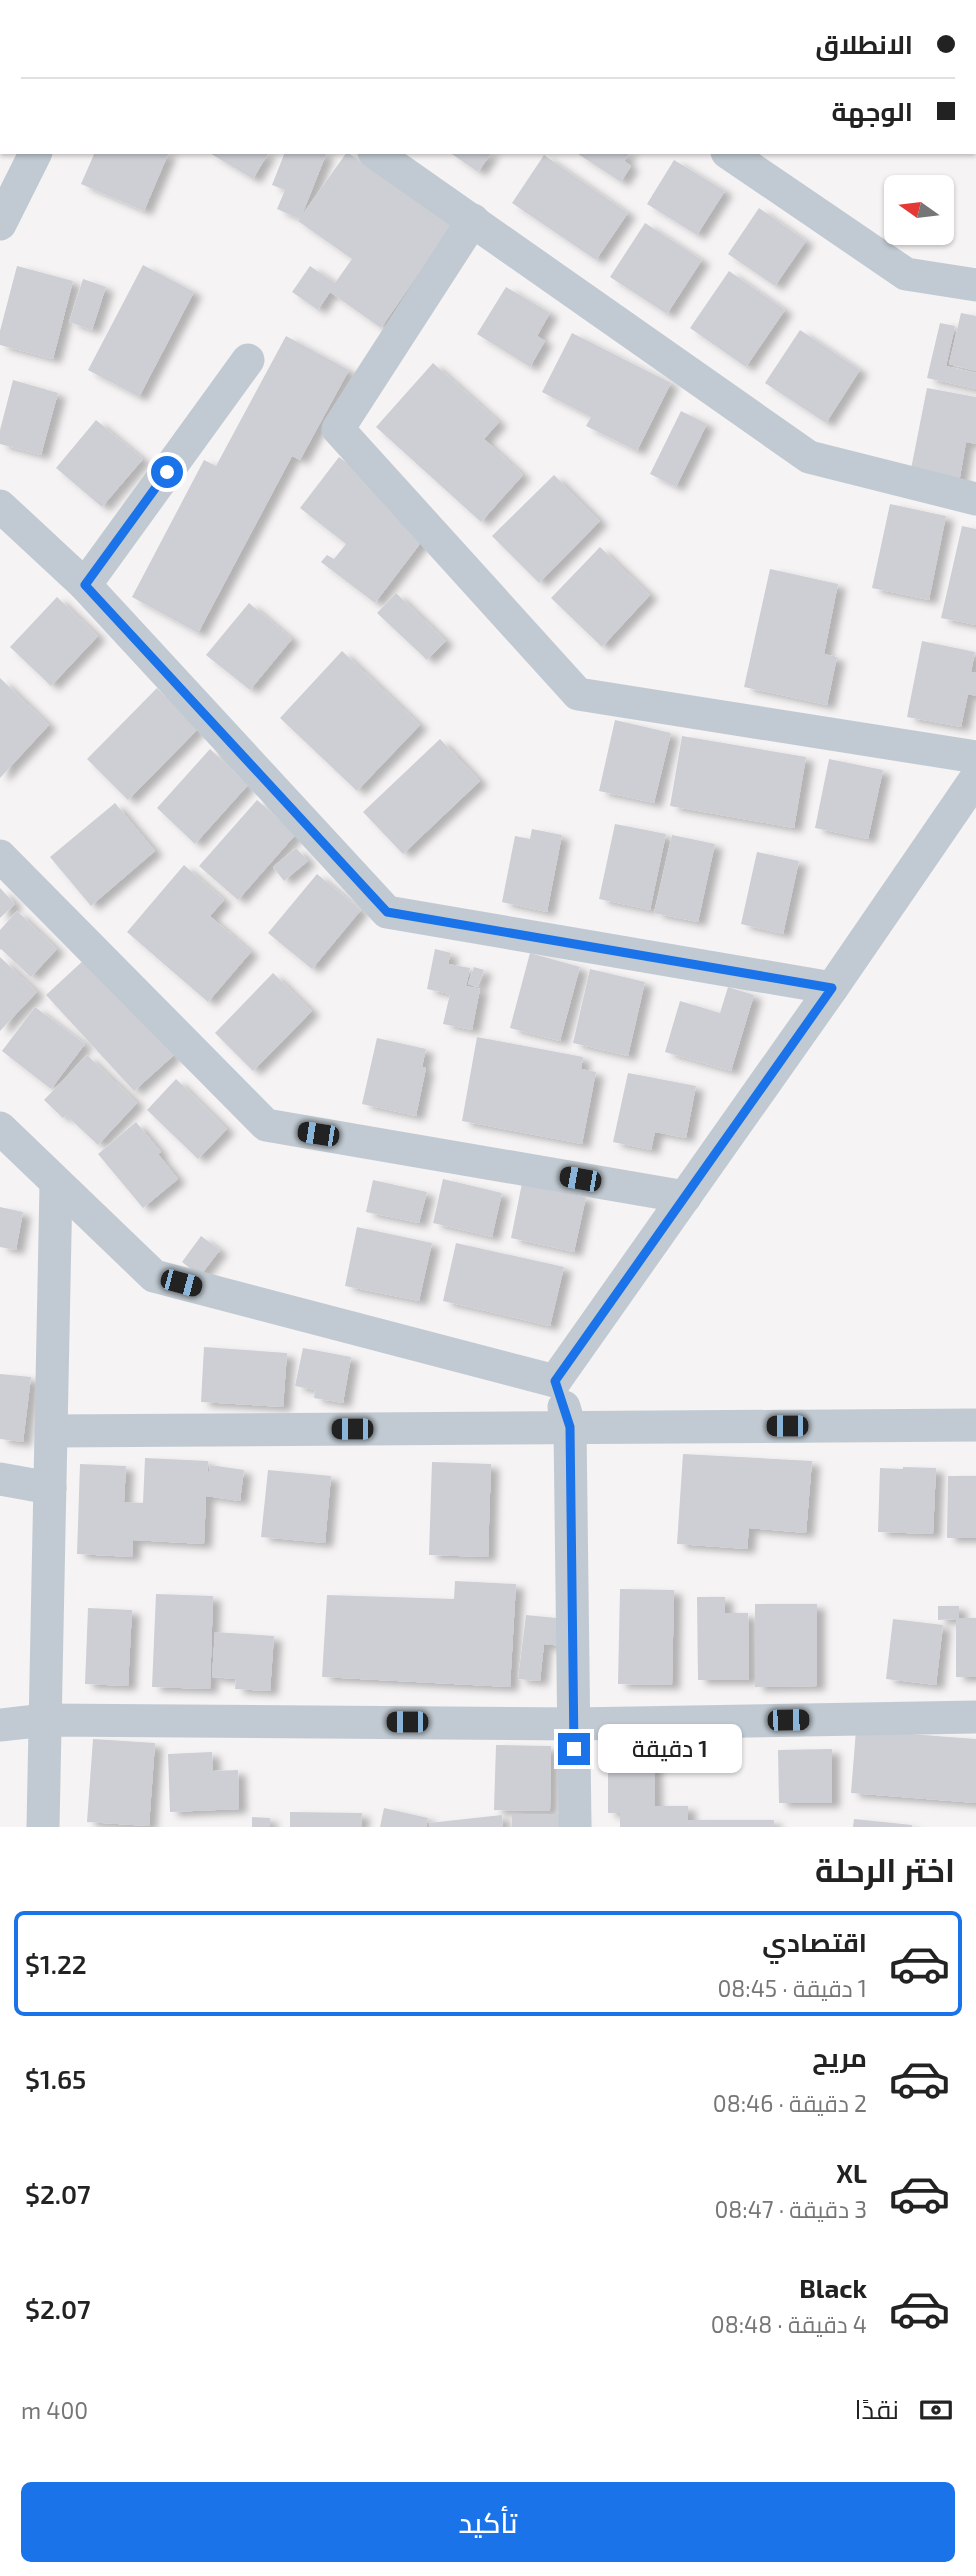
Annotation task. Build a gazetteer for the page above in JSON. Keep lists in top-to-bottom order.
{
  "north": "left",
  "page": {
    "banner": ["الانطلاق", "الوجهة"],
    "bubble": "1 دقيقة",
    "heading": "اختر الرحلة",
    "list": [
      {
        "name": "اقتصادي",
        "note": "1 دقيقة · 08:45",
        "value": "$1.22"
      },
      {
        "name": "مريح",
        "note": "2 دقيقة · 08:46",
        "value": "$1.65"
      },
      {
        "name": "XL",
        "note": "3 دقيقة · 08:47",
        "value": "$2.07"
      },
      {
        "name": "Black",
        "note": "4 دقيقة · 08:48",
        "value": "$2.07"
      }
    ],
    "pay": ["نقدًا", "400 m"],
    "buttons": "تأكيد"
  }
}
